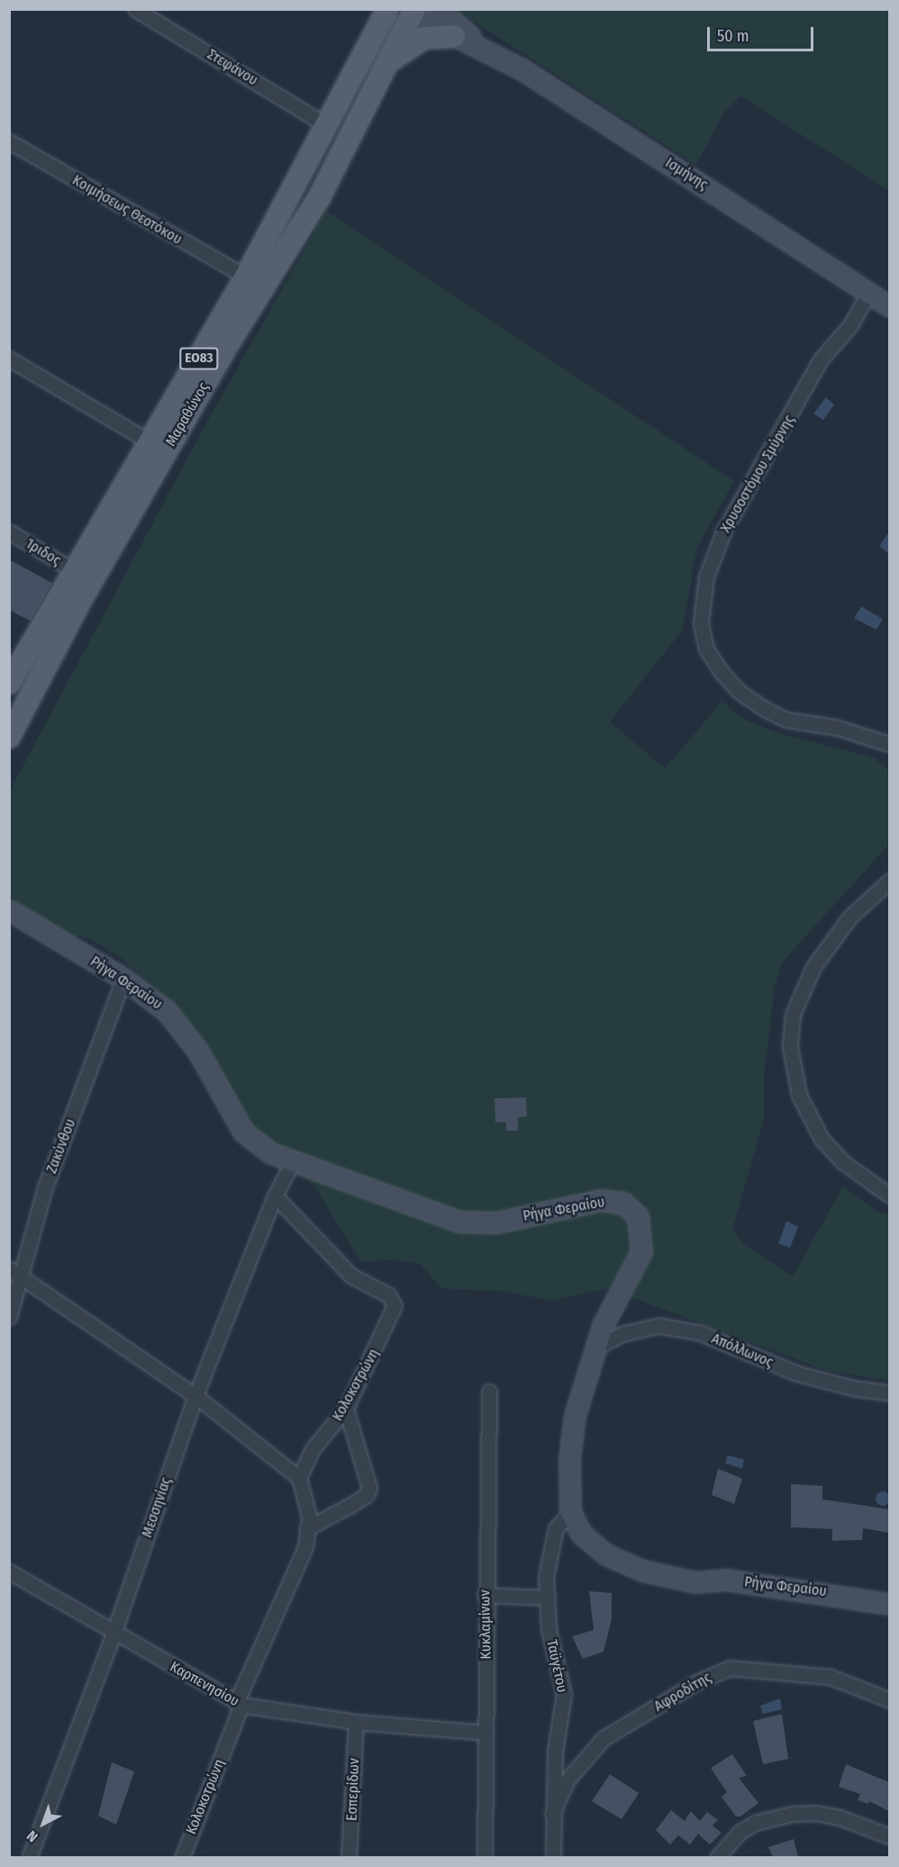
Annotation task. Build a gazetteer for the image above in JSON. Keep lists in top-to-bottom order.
{
  "streets": {
    "main road": ["ΕΟ83", "Μαραθώνος"],
    "street": [
      "Στεφάνου",
      "Ισμήνης",
      "Κοιμήσεως Θεοτόκου",
      "Χρυσοστόμου Σμύρνης",
      "Ίριδος",
      "Ρήγα Φεραίου",
      "Ζακύνθου",
      "Απόλλωνος",
      "Κολοκοτρώνη",
      "Μεσσηνίας",
      "Κυκλαμίνων",
      "Ταϋγέτου",
      "Καρπενησίου",
      "Αφροδίτης",
      "Εσπερίδων"
    ]
  },
  "crossings": [
    ["Στεφάνου", "Μαραθώνος"],
    ["Ισμήνης", "Χρυσοστόμου Σμύρνης"],
    ["Κοιμήσεως Θεοτόκου", "Μαραθώνος"],
    ["Μαραθώνος", "Ίριδος"],
    ["Ρήγα Φεραίου", "Ζακύνθου"],
    ["Ρήγα Φεραίου", "Απόλλωνος"],
    ["Ρήγα Φεραίου", "Μεσσηνίας"],
    ["Ρήγα Φεραίου", "Ταϋγέτου"],
    ["Κολοκοτρώνη", "Μεσσηνίας"],
    ["Κολοκοτρώνη", "Καρπενησίου"],
    ["Μεσσηνίας", "Καρπενησίου"],
    ["Κυκλαμίνων", "Καρπενησίου"],
    ["Ταϋγέτου", "Αφροδίτης"],
    ["Καρπενησίου", "Εσπερίδων"]
  ],
  "scale_bar": "50 m",
  "north": "bottom left"
}
